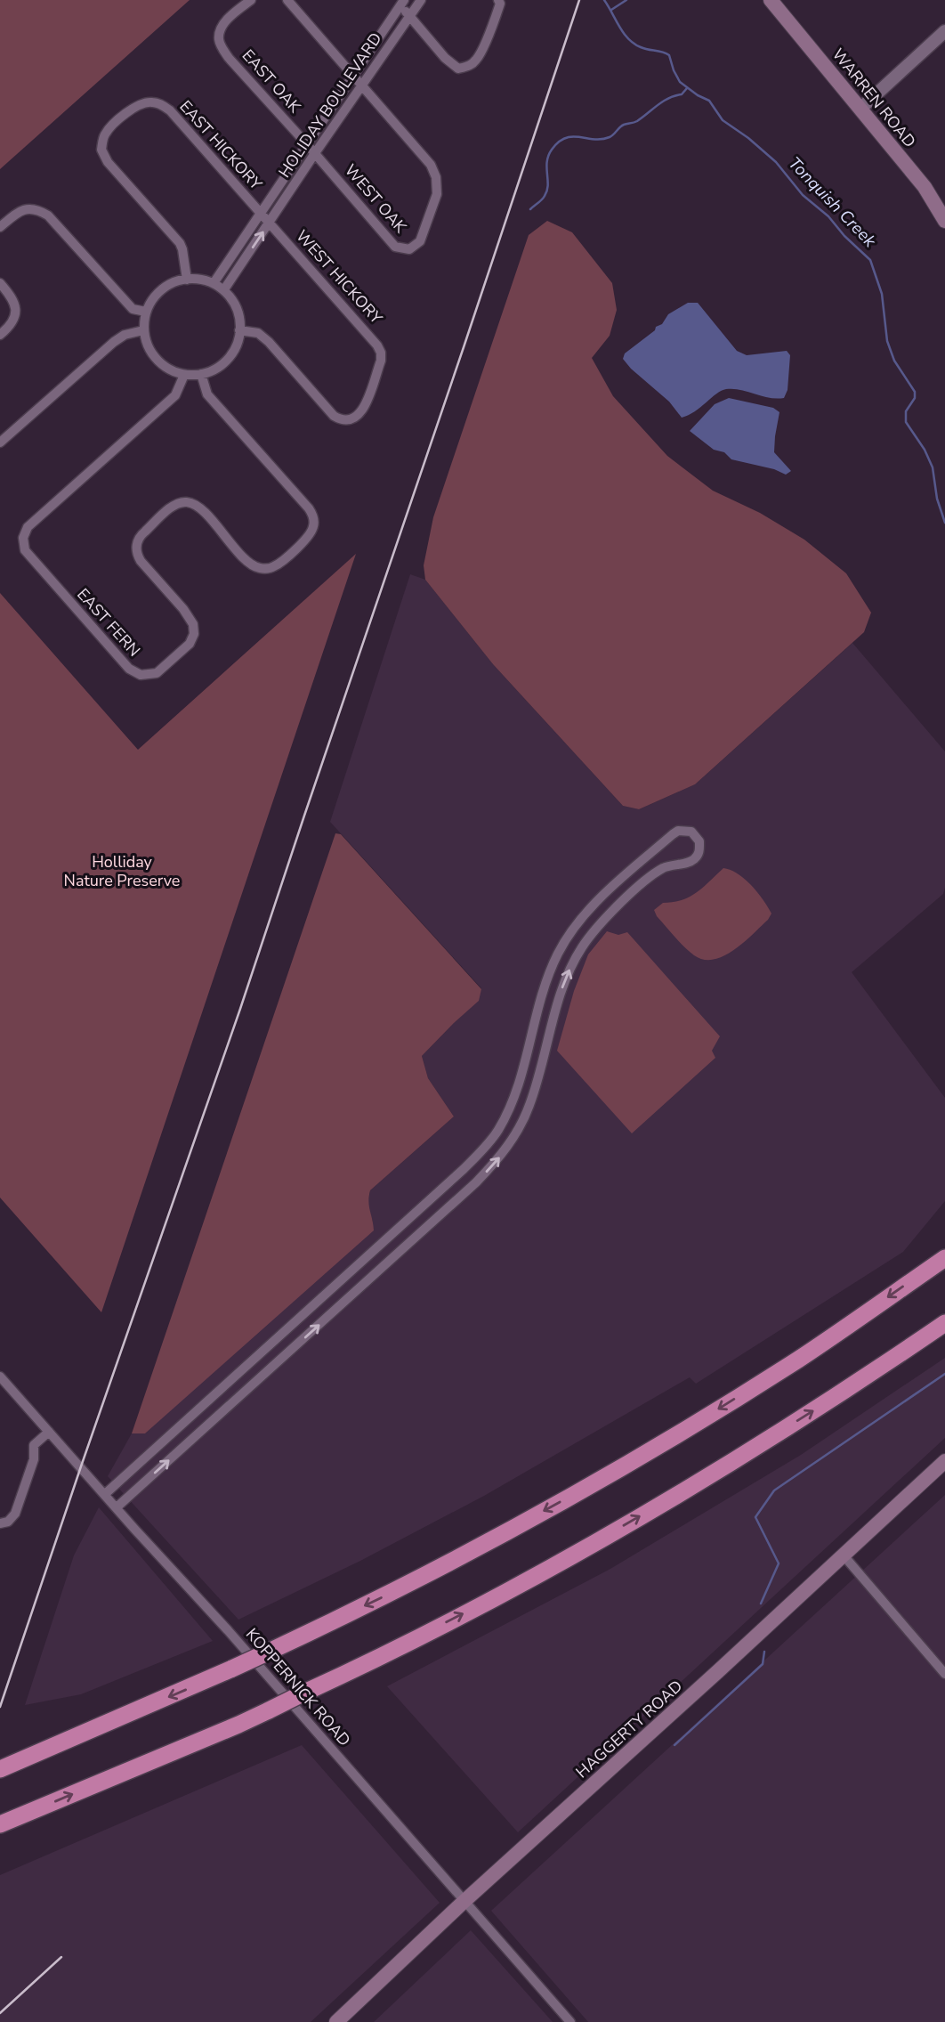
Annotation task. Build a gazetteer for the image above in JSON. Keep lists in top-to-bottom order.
{
  "streets": {
    "main road": ["WARREN ROAD", "HAGGERTY ROAD"],
    "street": [
      "EAST OAK",
      "HOLIDAY BOULEVARD",
      "EAST HICKORY",
      "WEST OAK",
      "WEST HICKORY",
      "EAST FERN",
      "KOPPERNICK ROAD"
    ]
  },
  "crossings": [
    ["EAST OAK", "HOLIDAY BOULEVARD"],
    ["EAST OAK", "WEST OAK"],
    ["HOLIDAY BOULEVARD", "EAST HICKORY"],
    ["HOLIDAY BOULEVARD", "WEST OAK"],
    ["HOLIDAY BOULEVARD", "WEST HICKORY"],
    ["HOLIDAY BOULEVARD", "EAST FERN"],
    ["EAST HICKORY", "WEST HICKORY"],
    ["EAST HICKORY", "EAST FERN"],
    ["WEST HICKORY", "EAST FERN"],
    ["KOPPERNICK ROAD", "HAGGERTY ROAD"]
  ],
  "water": ["Tonquish Creek"],
  "parks": ["Holliday Nature Preserve"]
}
